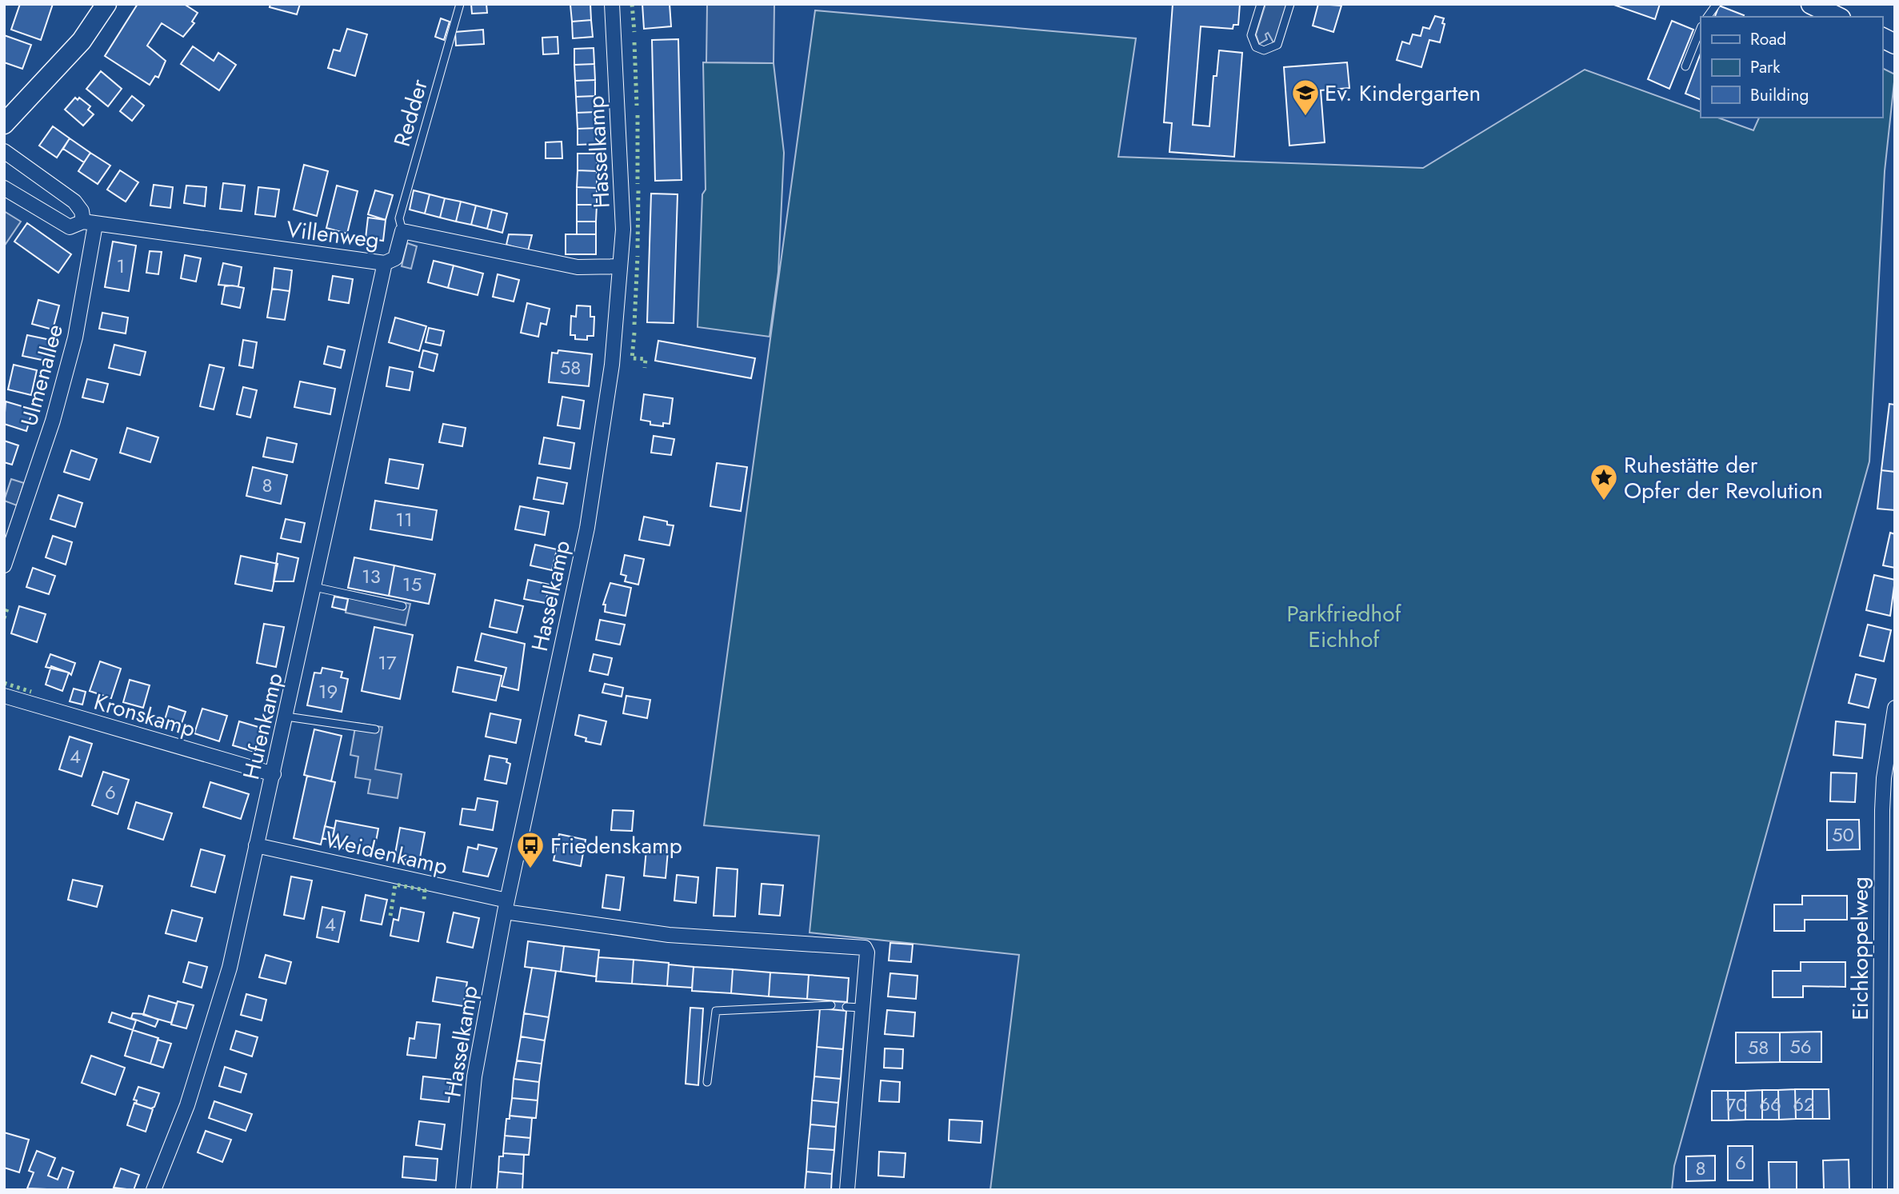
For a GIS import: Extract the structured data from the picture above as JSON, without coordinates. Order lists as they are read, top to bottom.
{
  "streets": {
    "street": [
      "Hasselkamp",
      "Villenweg",
      "Ulmenallee",
      "Kronskamp",
      "Hufenkamp",
      "Weidenkamp",
      "Eichkoppelweg"
    ],
    "lane": ["Redder"]
  },
  "crossings": [
    ["Redder", "Villenweg"],
    ["Hasselkamp", "Villenweg"],
    ["Hasselkamp", "Weidenkamp"],
    ["Villenweg", "Ulmenallee"],
    ["Villenweg", "Hufenkamp"],
    ["Kronskamp", "Hufenkamp"],
    ["Hufenkamp", "Weidenkamp"]
  ],
  "parks": ["Parkfriedhof Eichhof"],
  "places": {
    "school or university": ["Ev. Kindergarten"],
    "place": ["Ruhestätte der Opfer der Revolution"],
    "bus stop": ["Friedenskamp"]
  },
  "house_numbers": [
    "1",
    "58",
    "8",
    "11",
    "13",
    "15",
    "17",
    "19",
    "4",
    "6",
    "50",
    "4",
    "56",
    "58",
    "66",
    "62",
    "70",
    "6",
    "8"
  ],
  "legend": ["Road", "Park", "Building"]
}
